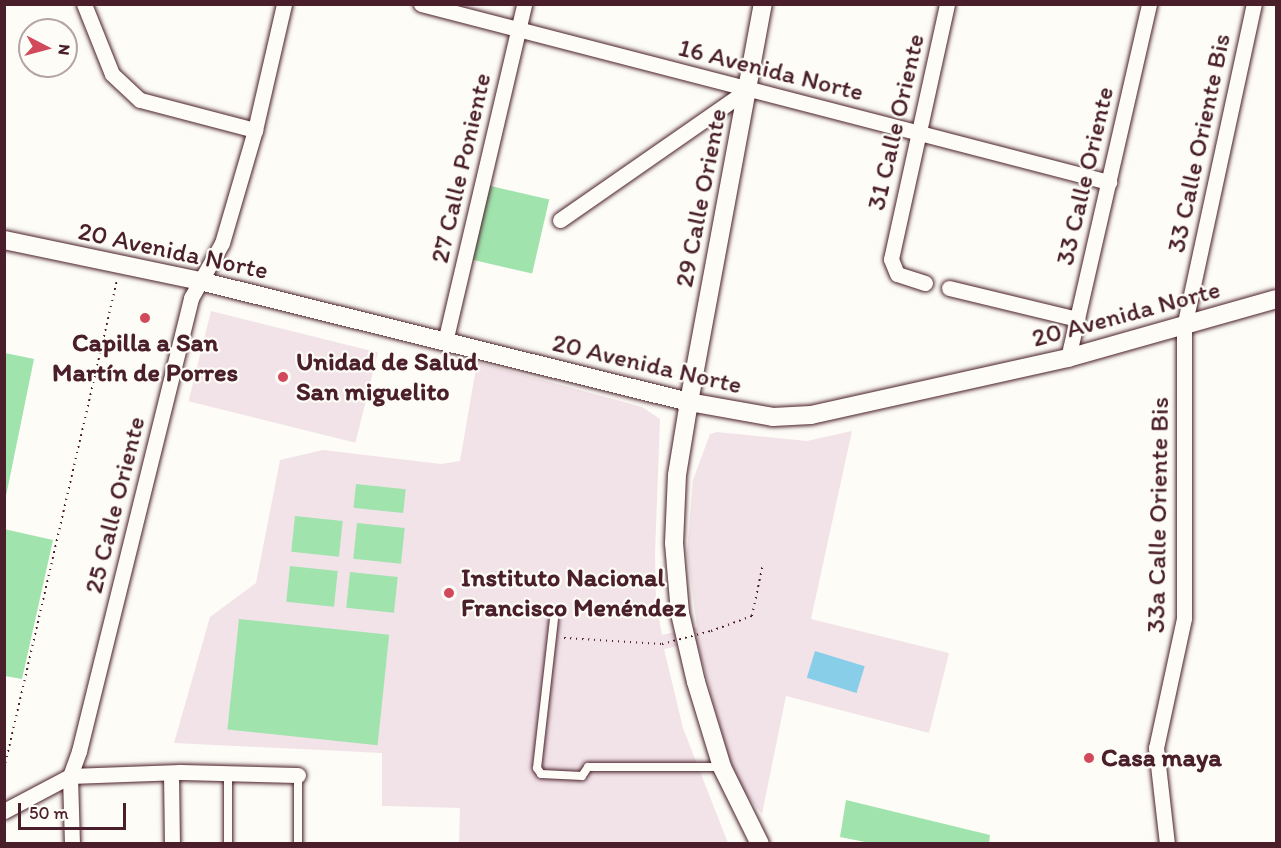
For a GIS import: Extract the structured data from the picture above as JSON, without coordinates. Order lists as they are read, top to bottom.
{
  "streets": {
    "street": [
      "16 Avenida Norte",
      "31 Calle Oriente",
      "33 Calle Oriente Bis",
      "27 Calle Poniente",
      "33 Calle Oriente",
      "29 Calle Oriente",
      "20 Avenida Norte",
      "25 Calle Oriente",
      "33a Calle Oriente Bis"
    ]
  },
  "crossings": [
    ["16 Avenida Norte", "31 Calle Oriente"],
    ["16 Avenida Norte", "27 Calle Poniente"],
    ["16 Avenida Norte", "33 Calle Oriente"],
    ["16 Avenida Norte", "29 Calle Oriente"],
    ["33 Calle Oriente Bis", "20 Avenida Norte"],
    ["33 Calle Oriente Bis", "33a Calle Oriente Bis"],
    ["27 Calle Poniente", "20 Avenida Norte"],
    ["33 Calle Oriente", "20 Avenida Norte"],
    ["29 Calle Oriente", "20 Avenida Norte"],
    ["20 Avenida Norte", "25 Calle Oriente"],
    ["20 Avenida Norte", "33a Calle Oriente Bis"]
  ],
  "places": [
    "Capilla a San Martín de Porres",
    "Unidad de Salud San miguelito",
    "Instituto Nacional Francisco Menéndez",
    "Casa maya"
  ],
  "scale_bar": "50 m",
  "north": "right"
}
